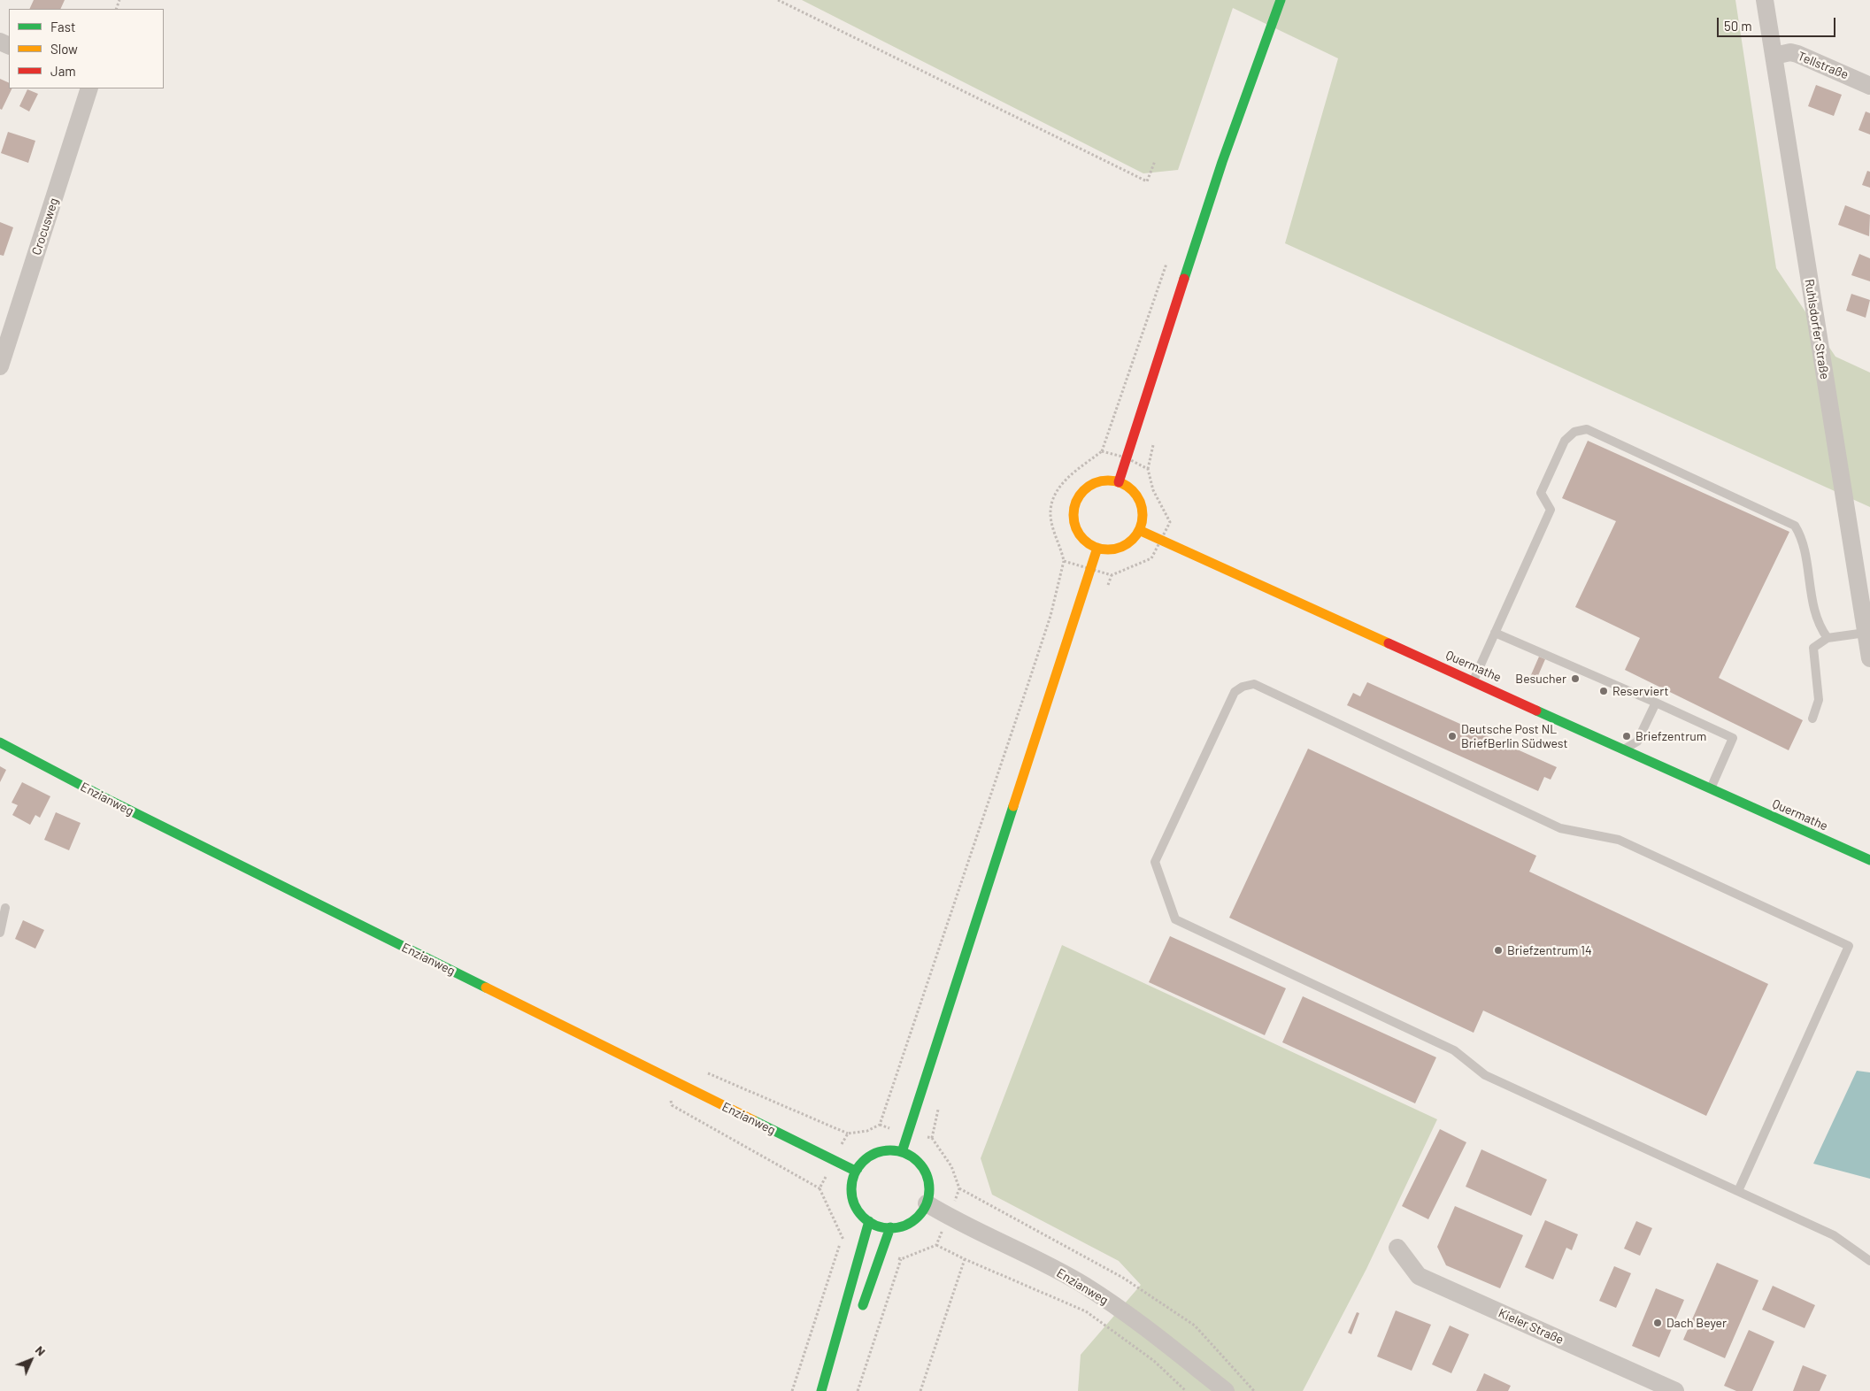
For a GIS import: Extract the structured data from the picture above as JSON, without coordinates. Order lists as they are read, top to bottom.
{
  "streets": {
    "main road": ["Quermathe", "Enzianweg"],
    "street": [
      "Tellstraße",
      "Crocusweg",
      "Ruhlsdorfer Straße",
      "Kieler Straße"
    ]
  },
  "crossings": [
    ["Tellstraße", "Ruhlsdorfer Straße"]
  ],
  "places": [
    "Besucher",
    "Reserviert",
    "Deutsche Post NL BriefBerlin Südwest",
    "Briefzentrum",
    "Briefzentrum 14",
    "Dach Beyer"
  ],
  "legend": ["Fast", "Slow", "Jam"],
  "scale_bar": "50 m",
  "north": "top right"
}
